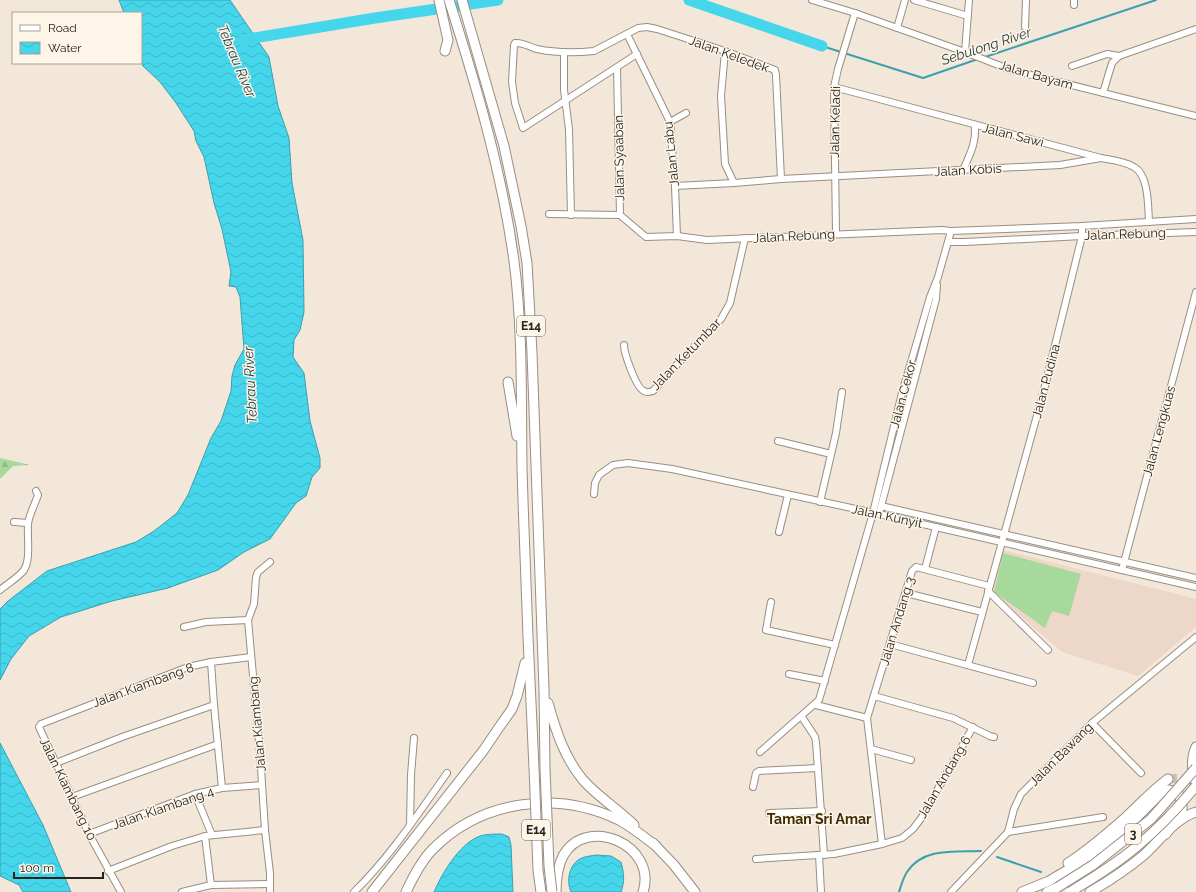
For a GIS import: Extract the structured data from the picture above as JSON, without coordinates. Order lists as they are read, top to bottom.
{
  "streets": {
    "highway": ["E14", "3"],
    "street": [
      "Jalan Keledek",
      "Jalan Bayam",
      "Jalan Keladi",
      "Jalan Sawi",
      "Jalan Labu",
      "Jalan Syaaban",
      "Jalan Kobis",
      "Jalan Rebung",
      "Jalan Ketumbar",
      "Jalan Pudina",
      "Jalan Cekor",
      "Jalan Lengkuas",
      "Jalan Kunyit",
      "Jalan Andang 3",
      "Jalan Kiambang 8",
      "Jalan Kiambang",
      "Jalan Bawang",
      "Jalan Andang 6",
      "Jalan Kiambang 10",
      "Jalan Kiambang 4"
    ]
  },
  "crossings": [
    ["Jalan Keledek", "Jalan Labu"],
    ["Jalan Keledek", "Jalan Kobis"],
    ["Jalan Bayam", "Jalan Keladi"],
    ["Jalan Keladi", "Jalan Sawi"],
    ["Jalan Keladi", "Jalan Kobis"],
    ["Jalan Keladi", "Jalan Rebung"],
    ["Jalan Sawi", "Jalan Kobis"],
    ["Jalan Sawi", "Jalan Rebung"],
    ["Jalan Labu", "Jalan Kobis"],
    ["Jalan Labu", "Jalan Rebung"],
    ["Jalan Syaaban", "Jalan Rebung"],
    ["Jalan Rebung", "Jalan Ketumbar"],
    ["Jalan Rebung", "Jalan Pudina"],
    ["Jalan Rebung", "Jalan Cekor"],
    ["Jalan Pudina", "Jalan Kunyit"],
    ["Jalan Pudina", "Jalan Andang 3"],
    ["Jalan Cekor", "Jalan Kunyit"],
    ["Jalan Lengkuas", "Jalan Kunyit"],
    ["Jalan Andang 3", "Jalan Andang 6"],
    ["Jalan Kiambang 8", "Jalan Kiambang"],
    ["Jalan Kiambang 8", "Jalan Kiambang 10"],
    ["Jalan Kiambang", "Jalan Kiambang 4"],
    ["Jalan Kiambang 10", "Jalan Kiambang 4"]
  ],
  "districts": ["Taman Sri Amar"],
  "water": ["Sebulong River", "Tebrau River"],
  "legend": ["Road", "Water"],
  "scale_bar": "100 m"
}
